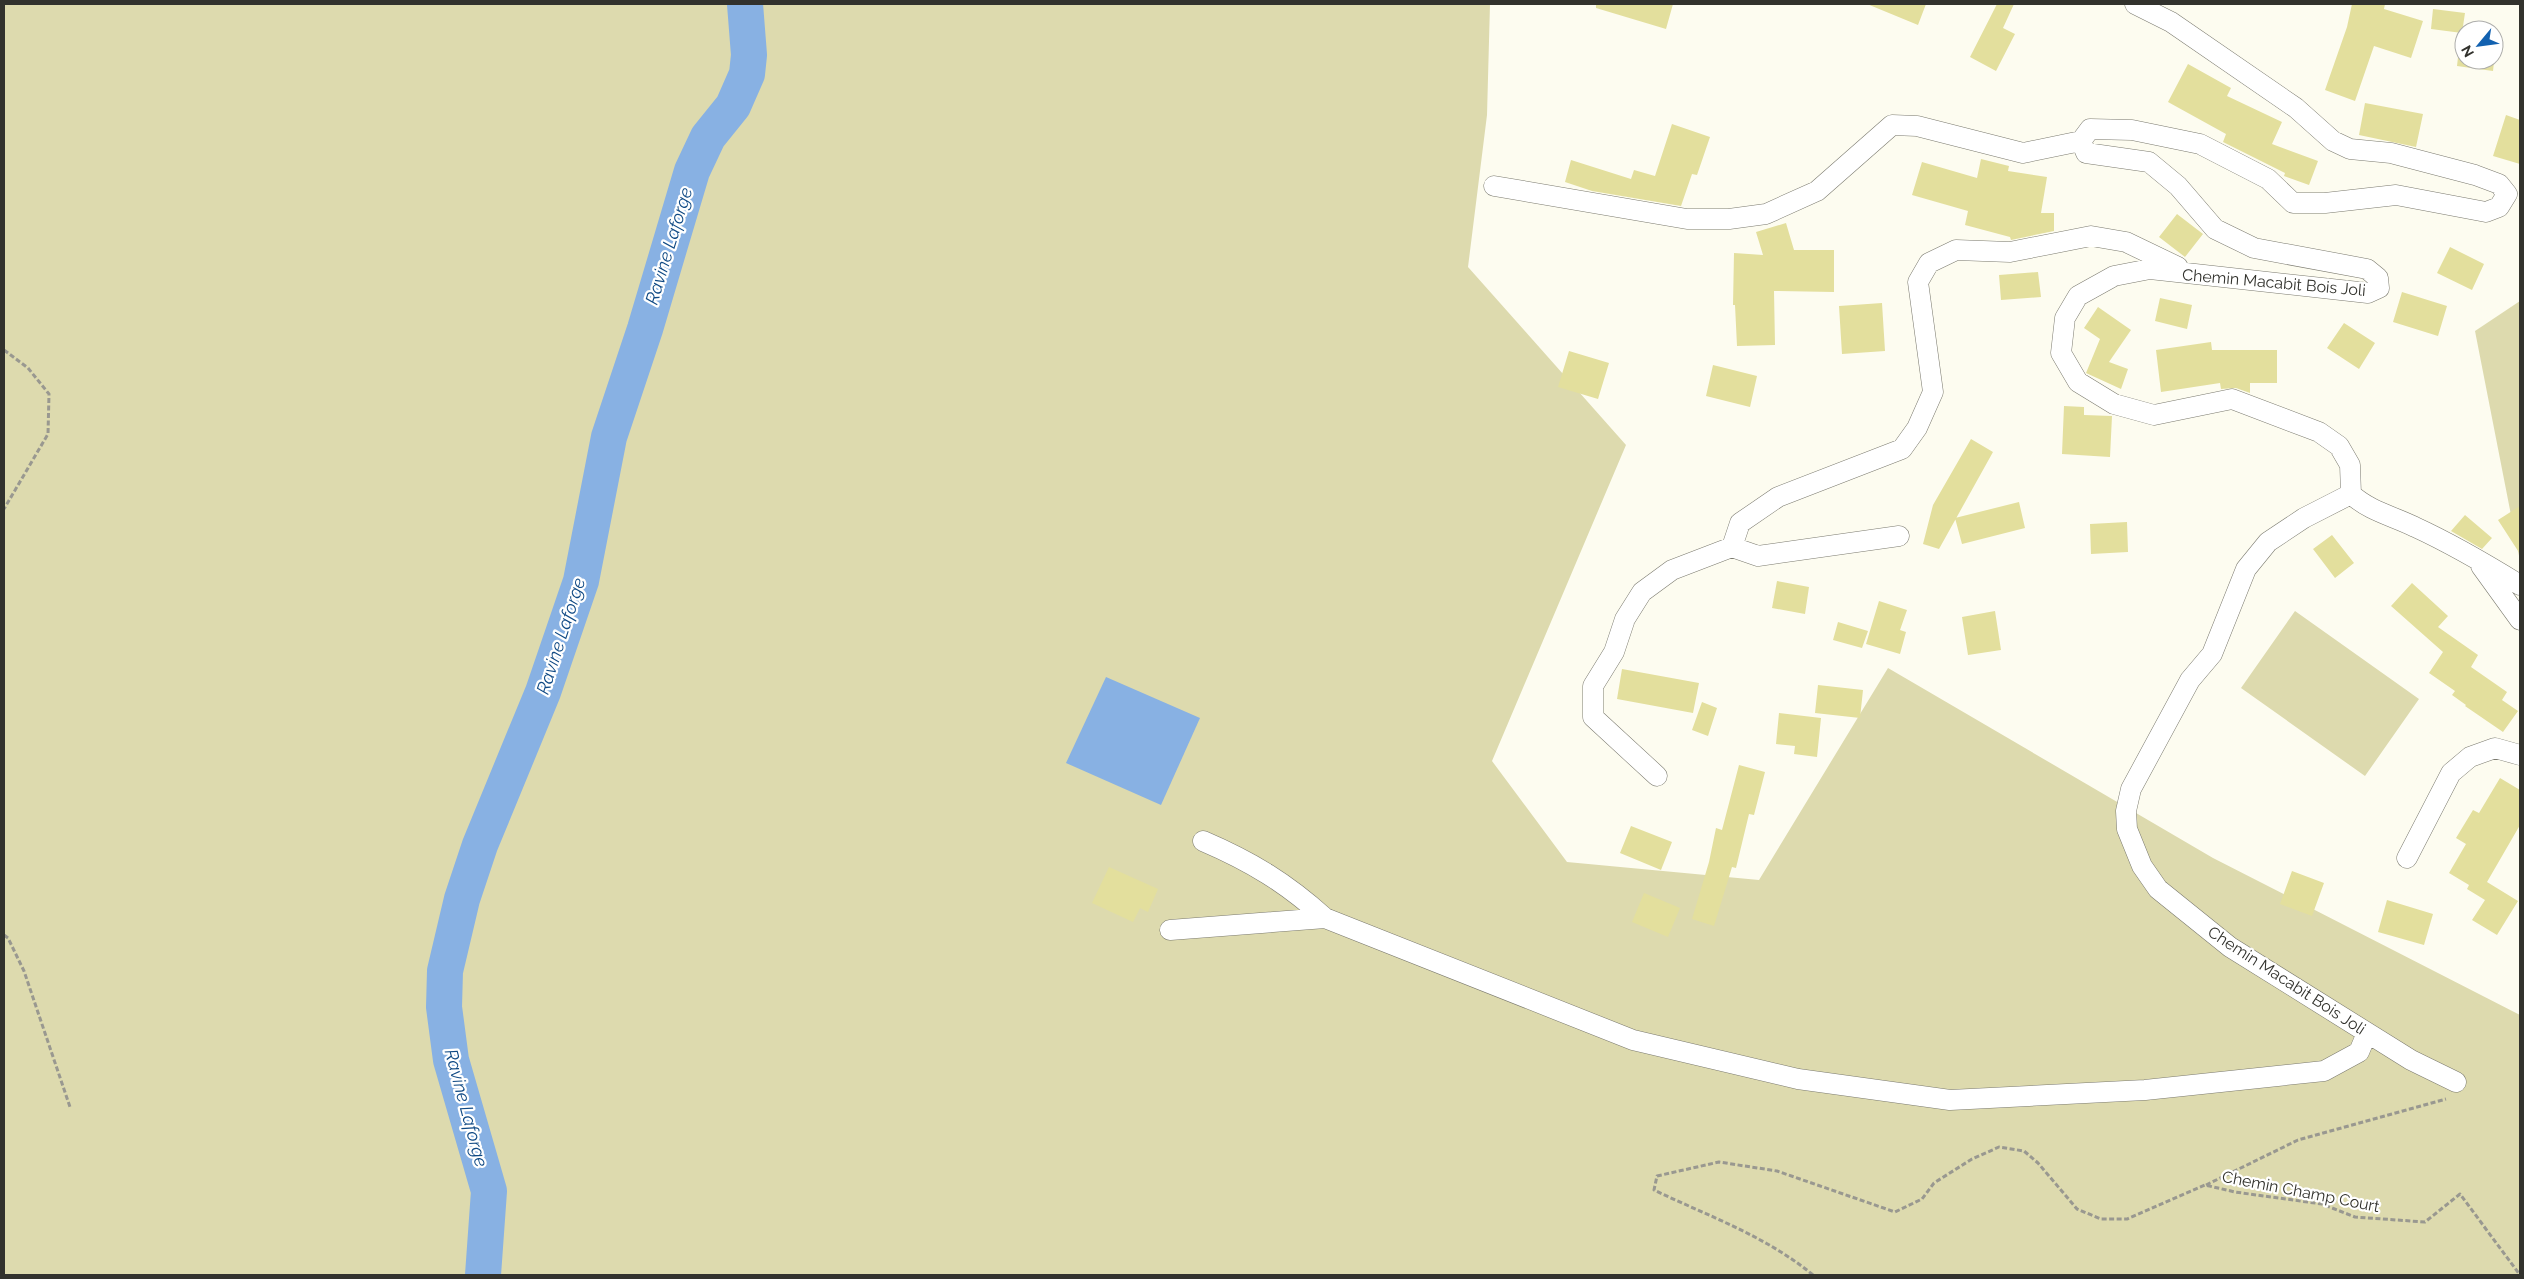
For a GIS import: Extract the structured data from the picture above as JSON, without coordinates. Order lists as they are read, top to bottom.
{
  "streets": {
    "street": ["Chemin Macabit Bois Joli"],
    "path": ["Chemin Champ Court"]
  },
  "water": ["Ravine Laforge"],
  "north": "bottom left"
}
